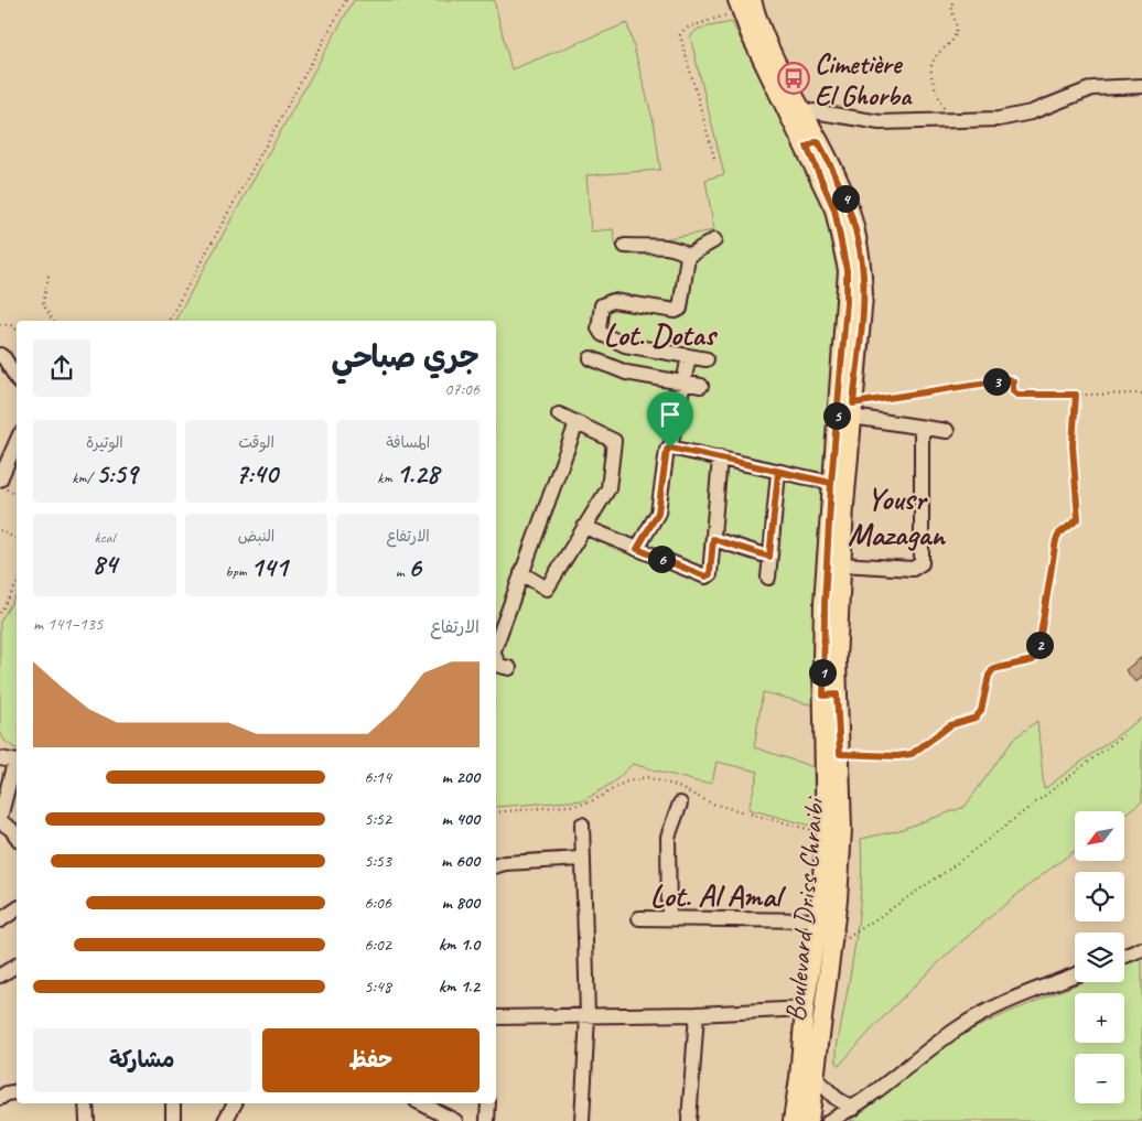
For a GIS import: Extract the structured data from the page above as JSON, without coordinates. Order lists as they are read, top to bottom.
{
  "streets": {
    "main road": ["Boulevard Driss Chraibi"]
  },
  "districts": ["Lot. Dotas", "Yousr Mazagan", "Lot. Al Amal"],
  "places": {
    "bus stop": ["Cimetière El Ghorba"]
  },
  "north": "bottom left",
  "page": {
    "pins": [
      "4",
      "3",
      "5",
      "6",
      "2",
      "1"
    ],
    "heading": ["جري صباحي", "07:06"],
    "stats": [
      ["المسافة", "1.28 km"],
      ["الوقت", "7:40"],
      ["الوتيرة", "5:59 /km"],
      ["الارتفاع", "6 m"],
      ["النبض", "141 bpm"],
      ["kcal", "84"]
    ],
    "chart": ["الارتفاع", "135–141 m"],
    "list": [
      {
        "name": "200 m",
        "note": "6:14"
      },
      {
        "name": "400 m",
        "note": "5:52"
      },
      {
        "name": "600 m",
        "note": "5:53"
      },
      {
        "name": "800 m",
        "note": "6:06"
      },
      {
        "name": "1.0 km",
        "note": "6:02"
      },
      {
        "name": "1.2 km",
        "note": "5:48"
      }
    ],
    "map_buttons": ["+", "−"],
    "buttons": ["حفظ", "مشاركة"]
  }
}
